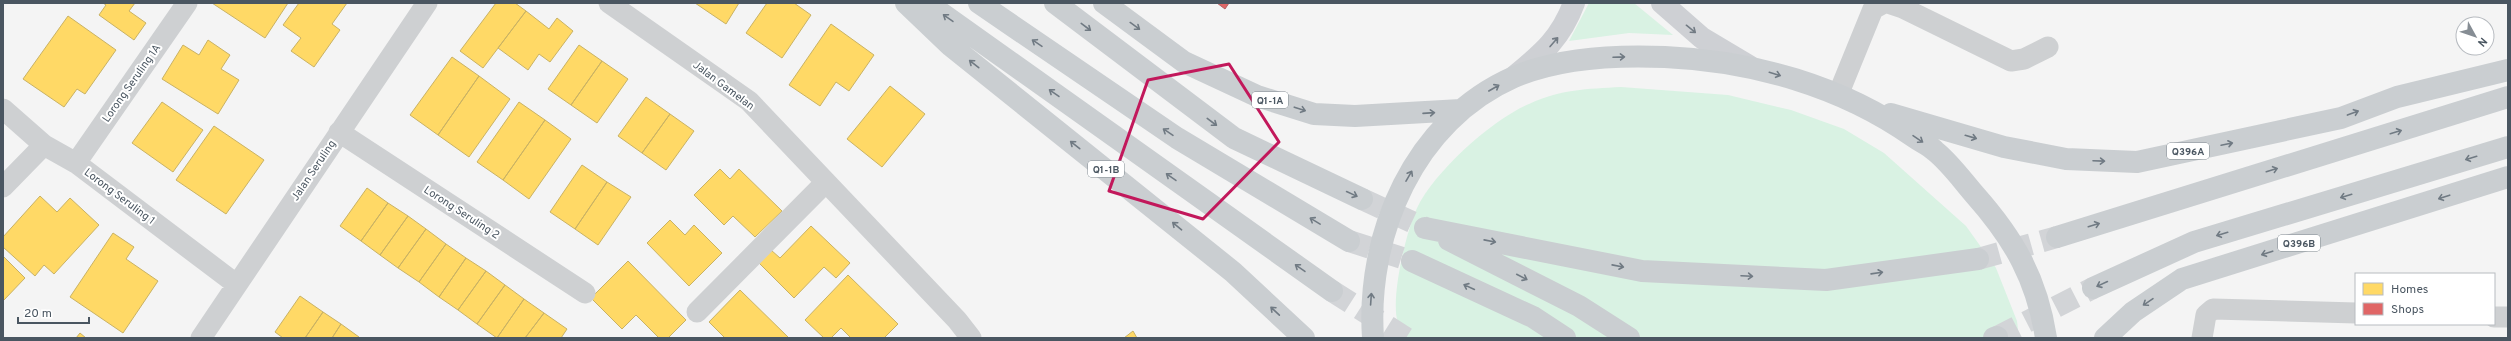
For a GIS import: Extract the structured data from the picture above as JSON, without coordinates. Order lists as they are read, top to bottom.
{
  "streets": {
    "main road": [
      "Q1-1A",
      "Q396A",
      "Q1-1B",
      "Q396B"
    ],
    "street": [
      "Lorong Seruling 1A",
      "Jalan Gamelan",
      "Jalan Seruling",
      "Lorong Seruling 1",
      "Lorong Seruling 2"
    ]
  },
  "crossings": [
    ["Lorong Seruling 1A", "Lorong Seruling 1"],
    ["Jalan Seruling", "Lorong Seruling 1"],
    ["Jalan Seruling", "Lorong Seruling 2"]
  ],
  "legend": ["Homes", "Shops"],
  "scale_bar": "20 m",
  "north": "bottom right"
}
